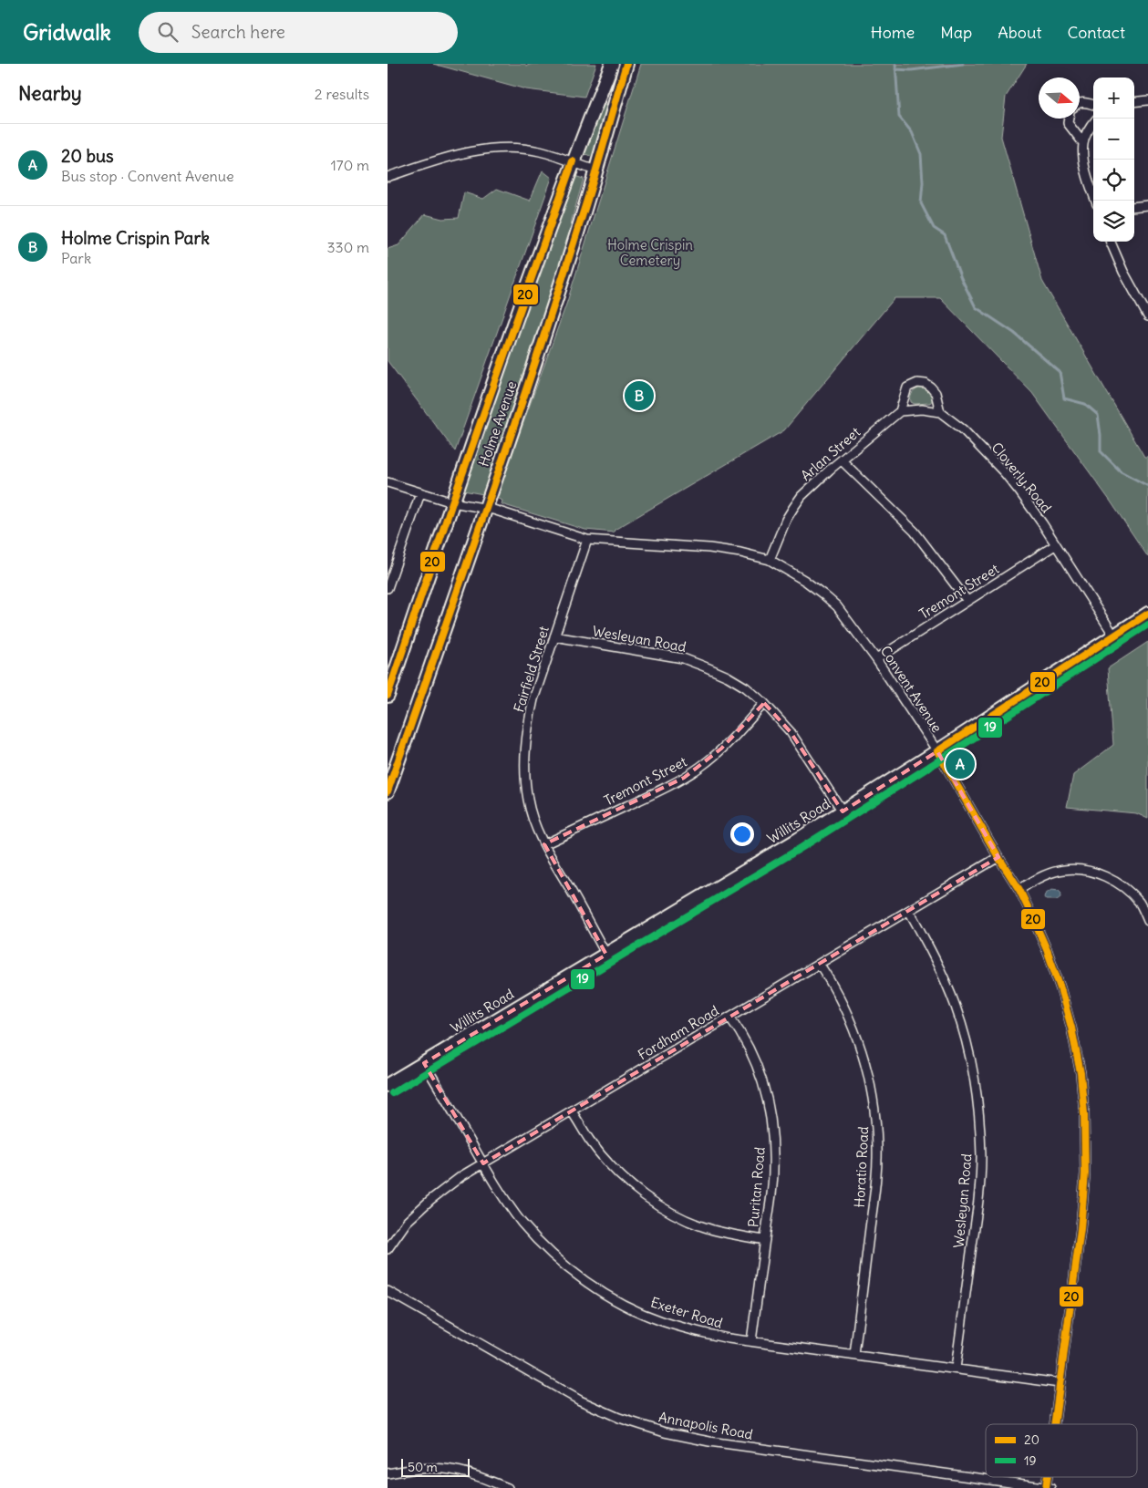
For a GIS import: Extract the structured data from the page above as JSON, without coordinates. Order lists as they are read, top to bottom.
{
  "streets": {
    "main road": ["Holme Avenue", "Willits Road"],
    "street": [
      "Arlan Street",
      "Cloverly Road",
      "Tremont Street",
      "Wesleyan Road",
      "Fairfield Street",
      "Convent Avenue",
      "Fordham Road",
      "Horatio Road",
      "Puritan Road",
      "Exeter Road",
      "Annapolis Road"
    ]
  },
  "crossings": [
    ["Holme Avenue", "Convent Avenue"],
    ["Arlan Street", "Convent Avenue"],
    ["Cloverly Road", "Tremont Street"],
    ["Cloverly Road", "Willits Road"],
    ["Tremont Street", "Wesleyan Road"],
    ["Tremont Street", "Fairfield Street"],
    ["Tremont Street", "Convent Avenue"],
    ["Wesleyan Road", "Fairfield Street"],
    ["Wesleyan Road", "Willits Road"],
    ["Wesleyan Road", "Fordham Road"],
    ["Wesleyan Road", "Exeter Road"],
    ["Fairfield Street", "Convent Avenue"],
    ["Fairfield Street", "Willits Road"],
    ["Convent Avenue", "Willits Road"],
    ["Convent Avenue", "Fordham Road"],
    ["Convent Avenue", "Exeter Road"],
    ["Willits Road", "Exeter Road"],
    ["Fordham Road", "Horatio Road"],
    ["Fordham Road", "Puritan Road"],
    ["Fordham Road", "Exeter Road"],
    ["Horatio Road", "Exeter Road"],
    ["Puritan Road", "Exeter Road"]
  ],
  "parks": ["Holme Crispin Cemetery"],
  "lines": ["transit line 20", "transit line 19"],
  "legend": ["20", "19"],
  "scale_bar": "50 m",
  "north": "right",
  "page": {
    "header": "Gridwalk",
    "search": "Search here",
    "nav": [
      "Home",
      "Map",
      "About",
      "Contact"
    ],
    "heading": ["Nearby", "2 results"],
    "map_buttons": ["+", "−"],
    "list": [
      {
        "mark": "A",
        "name": "20 bus",
        "note": "Bus stop · Convent Avenue",
        "value": "170 m"
      },
      {
        "mark": "B",
        "name": "Holme Crispin Park",
        "note": "Park",
        "value": "330 m"
      }
    ],
    "pins": ["B", "A"],
    "scale": "50 m"
  }
}
